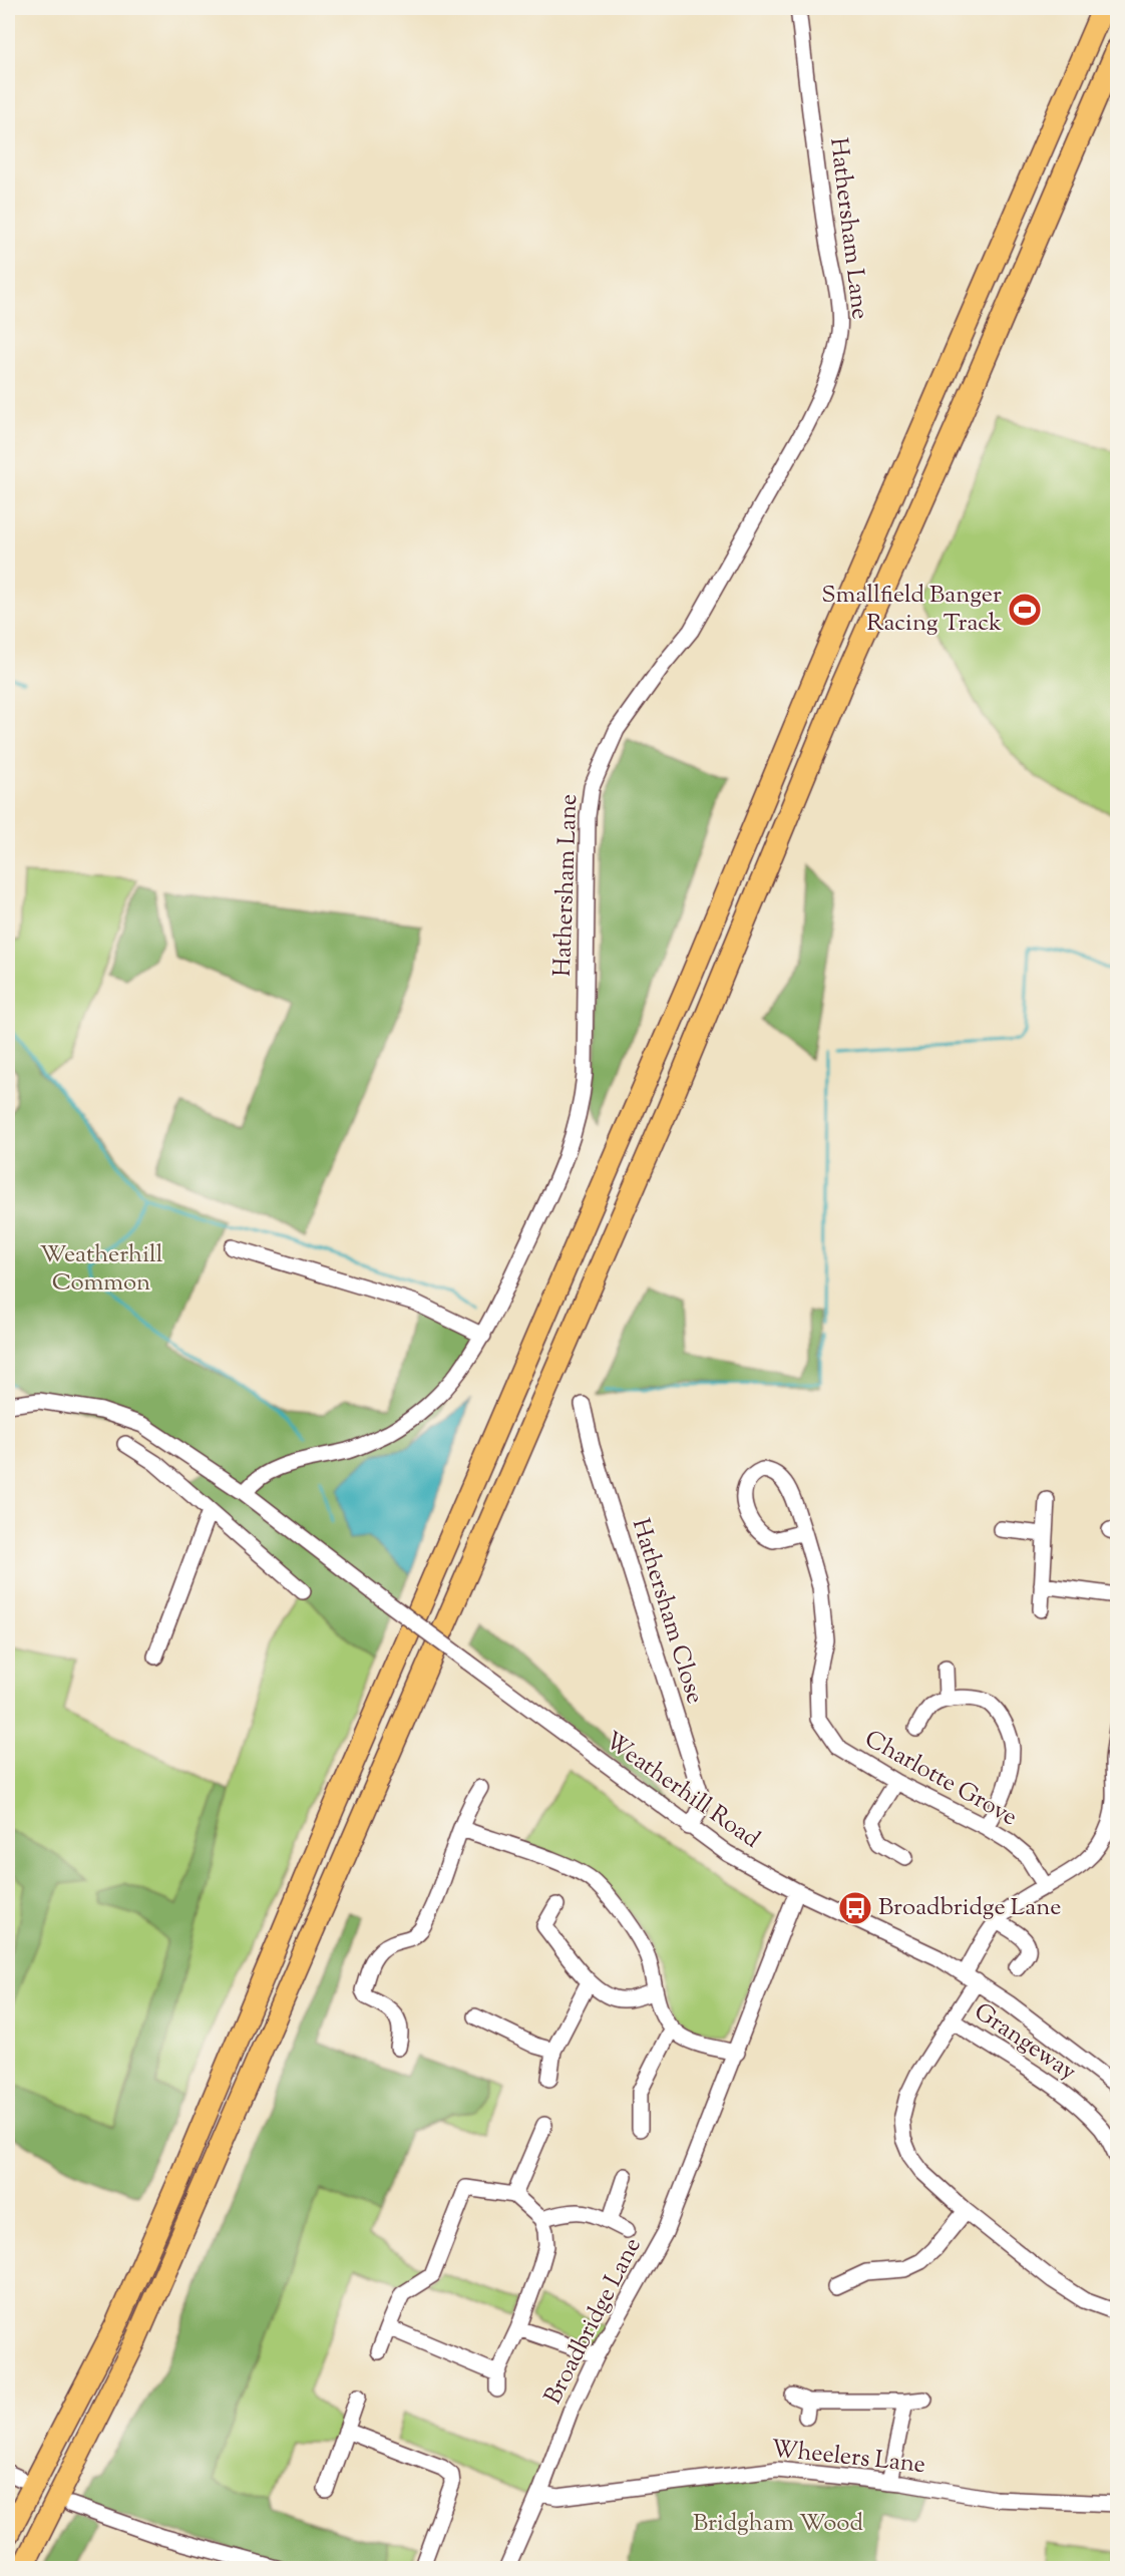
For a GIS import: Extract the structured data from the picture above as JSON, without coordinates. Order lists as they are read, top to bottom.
{
  "streets": {
    "street": [
      "Hathersham Lane",
      "Hathersham Close",
      "Charlotte Grove",
      "Weatherhill Road",
      "Grangeway",
      "Broadbridge Lane",
      "Wheelers Lane"
    ]
  },
  "crossings": [
    ["Hathersham Lane", "Weatherhill Road"],
    ["Hathersham Close", "Weatherhill Road"],
    ["Weatherhill Road", "Broadbridge Lane"],
    ["Broadbridge Lane", "Wheelers Lane"]
  ],
  "parks": ["Weatherhill Common", "Bridgham Wood"],
  "places": {
    "sports": ["Smallfield Banger Racing Track"],
    "bus stop": ["Broadbridge Lane"]
  }
}
